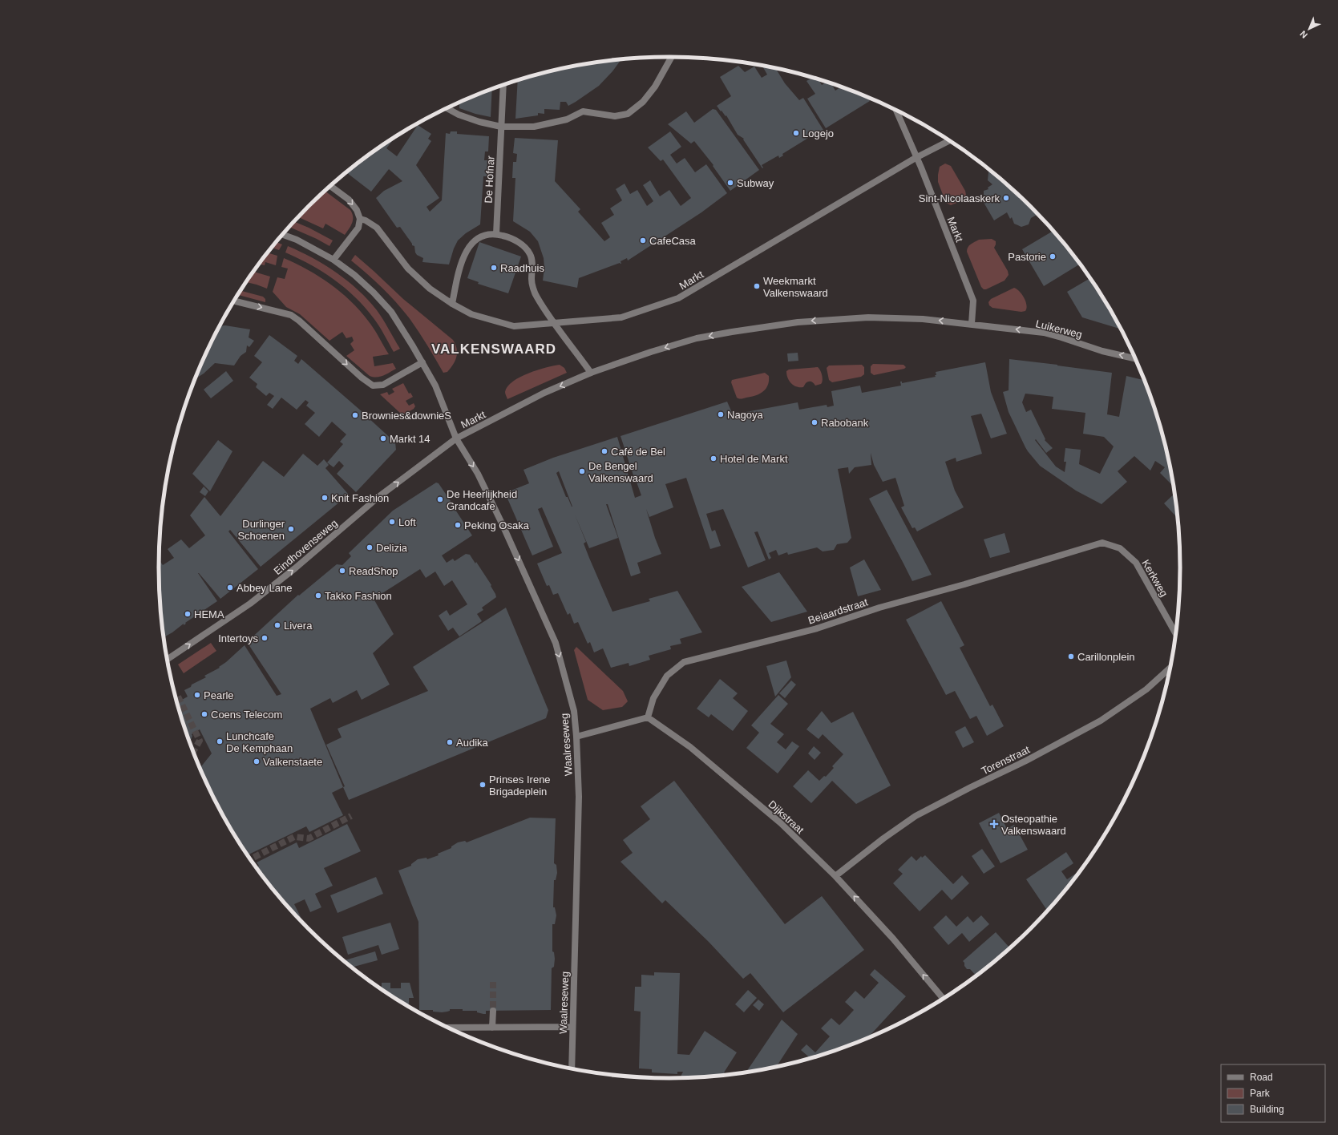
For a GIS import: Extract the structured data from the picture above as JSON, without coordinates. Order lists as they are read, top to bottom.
{
  "streets": {
    "street": [
      "De Hofnar",
      "Markt",
      "Luikerweg",
      "Eindhovenseweg",
      "Kerkweg",
      "Beiaardstraat",
      "Waalreseweg",
      "Torenstraat",
      "Dijkstraat"
    ]
  },
  "crossings": [
    ["Markt", "Luikerweg"],
    ["Markt", "Eindhovenseweg"],
    ["Markt", "Waalreseweg"],
    ["Eindhovenseweg", "Waalreseweg"],
    ["Kerkweg", "Beiaardstraat"],
    ["Beiaardstraat", "Dijkstraat"],
    ["Torenstraat", "Dijkstraat"]
  ],
  "one_way": [
    "Luikerweg",
    "Eindhovenseweg",
    "Waalreseweg",
    "Dijkstraat"
  ],
  "districts": ["VALKENSWAARD"],
  "places": {
    "other": [
      "Logejo",
      "Subway",
      "Sint-Nicolaaskerk",
      "CafeCasa",
      "Pastorie",
      "Raadhuis",
      "Weekmarkt Valkenswaard",
      "Nagoya",
      "Brownies&downieS",
      "Rabobank",
      "Markt 14",
      "Café de Bel",
      "Hotel de Markt",
      "De Bengel Valkenswaard",
      "Knit Fashion",
      "De Heerlijkheid Grandcafe",
      "Loft",
      "Peking Osaka",
      "Durlinger Schoenen",
      "Delizia",
      "ReadShop",
      "Abbey Lane",
      "Takko Fashion",
      "HEMA",
      "Livera",
      "Intertoys",
      "Carillonplein",
      "Pearle",
      "Coens Telecom",
      "Lunchcafe De Kemphaan",
      "Audika",
      "Valkenstaete",
      "Prinses Irene Brigadeplein"
    ],
    "health": ["Osteopathie Valkenswaard"]
  },
  "legend": ["Road", "Park", "Building"],
  "north": "bottom left"
}
